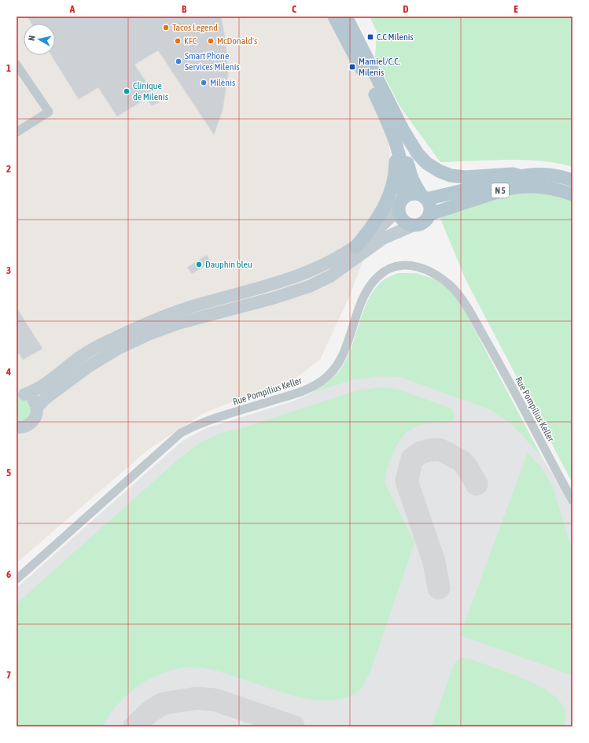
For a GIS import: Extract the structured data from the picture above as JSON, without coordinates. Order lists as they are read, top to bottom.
{
  "streets": {
    "main road": ["N 5"],
    "street": ["Rue Pompilius Keller"]
  },
  "places": {
    "other": [
      "Tacos Legend",
      "KFC",
      "McDonald's",
      "Smart Phone Services Milenis",
      "Milénis",
      "Clinique de Milenis",
      "Dauphin bleu"
    ],
    "transit": ["C.C Milenis", "Mamiel/C.C. Milenis"]
  },
  "north": "left",
  "grid": {
    "columns": [
      "A",
      "B",
      "C",
      "D",
      "E"
    ],
    "rows": [
      "1",
      "2",
      "3",
      "4",
      "5",
      "6",
      "7"
    ]
  }
}
